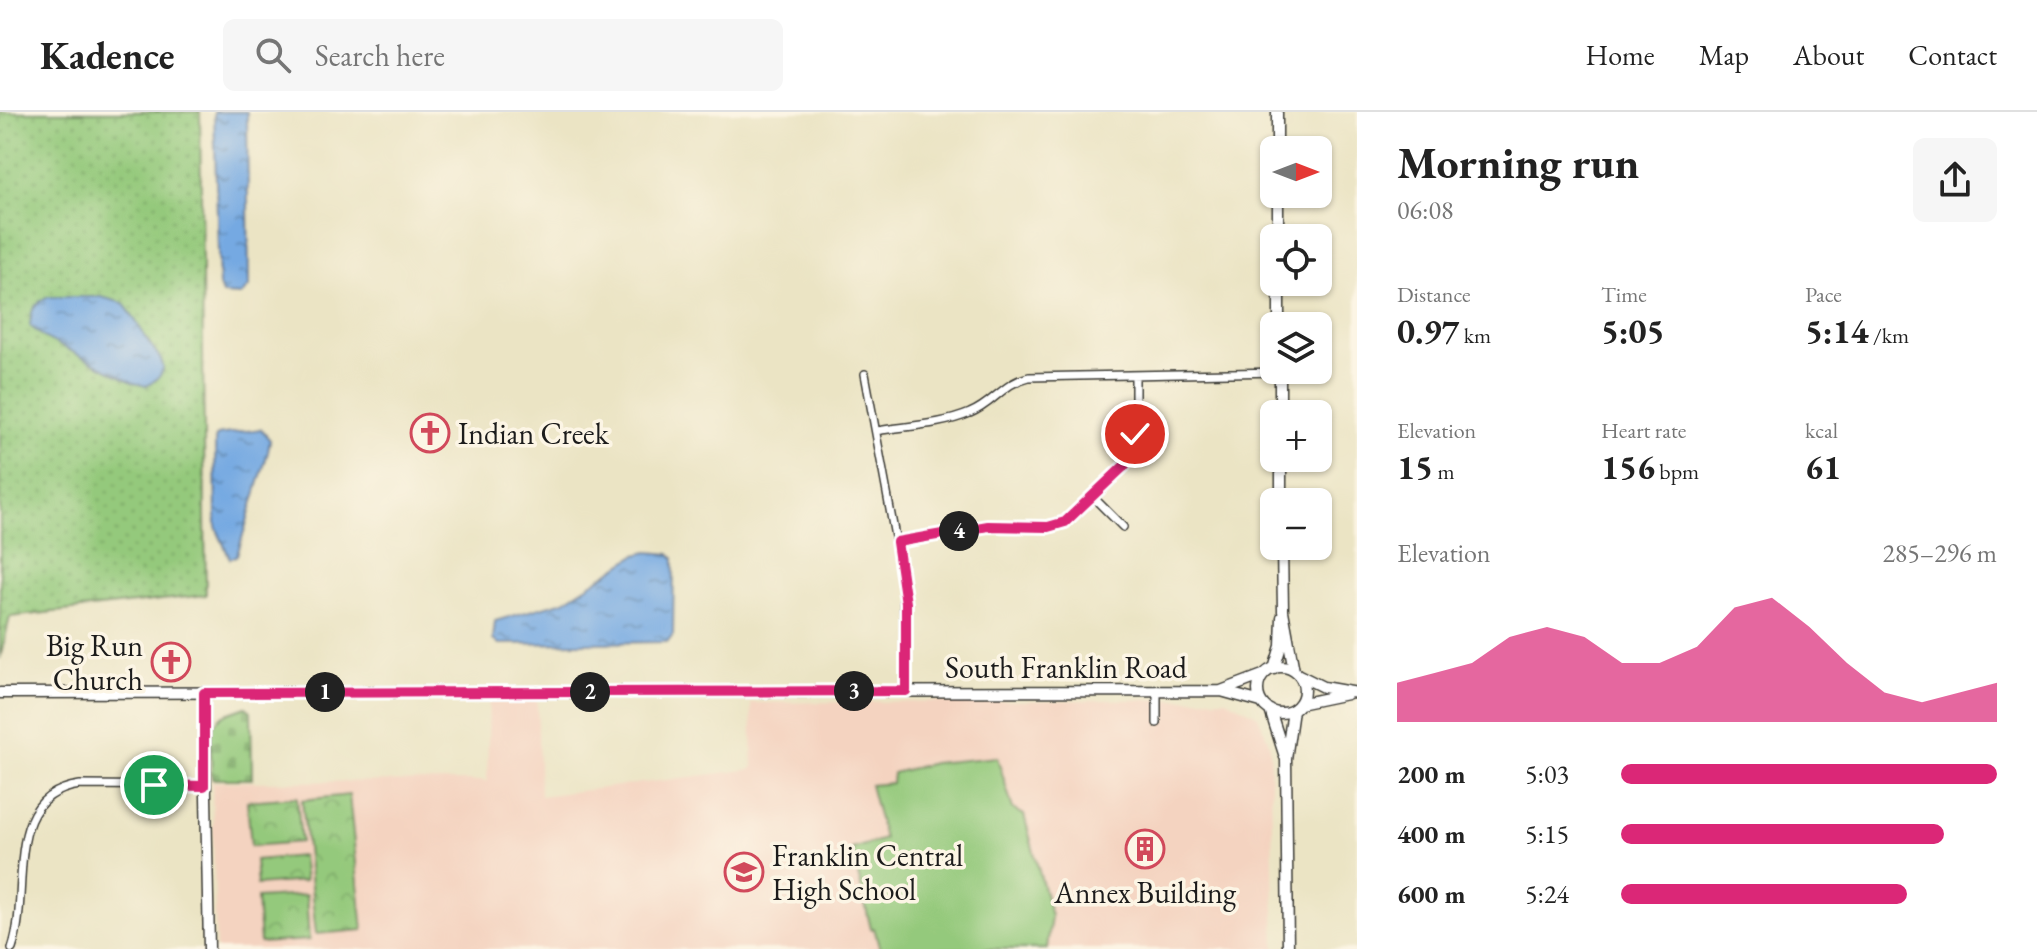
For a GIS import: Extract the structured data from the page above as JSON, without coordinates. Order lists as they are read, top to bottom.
{
  "streets": {
    "main road": ["South Franklin Road"]
  },
  "places": {
    "church": ["Indian Creek", "Big Run Church"],
    "building": ["Annex Building"],
    "school or university": ["Franklin Central High School"]
  },
  "north": "right",
  "page": {
    "header": "Kadence",
    "search": "Search here",
    "nav": [
      "Home",
      "Map",
      "About",
      "Contact"
    ],
    "heading": ["Morning run", "06:08"],
    "map_buttons": ["+", "−"],
    "stats": [
      ["Distance", "0.97 km"],
      ["Time", "5:05"],
      ["Pace", "5:14 /km"],
      ["Elevation", "15 m"],
      ["Heart rate", "156 bpm"],
      ["kcal", "61"]
    ],
    "pins": [
      "4",
      "3",
      "1",
      "2"
    ],
    "chart": ["Elevation", "285–296 m"],
    "list": [
      {
        "name": "200 m",
        "note": "5:03"
      },
      {
        "name": "400 m",
        "note": "5:15"
      },
      {
        "name": "600 m",
        "note": "5:24"
      }
    ]
  }
}
